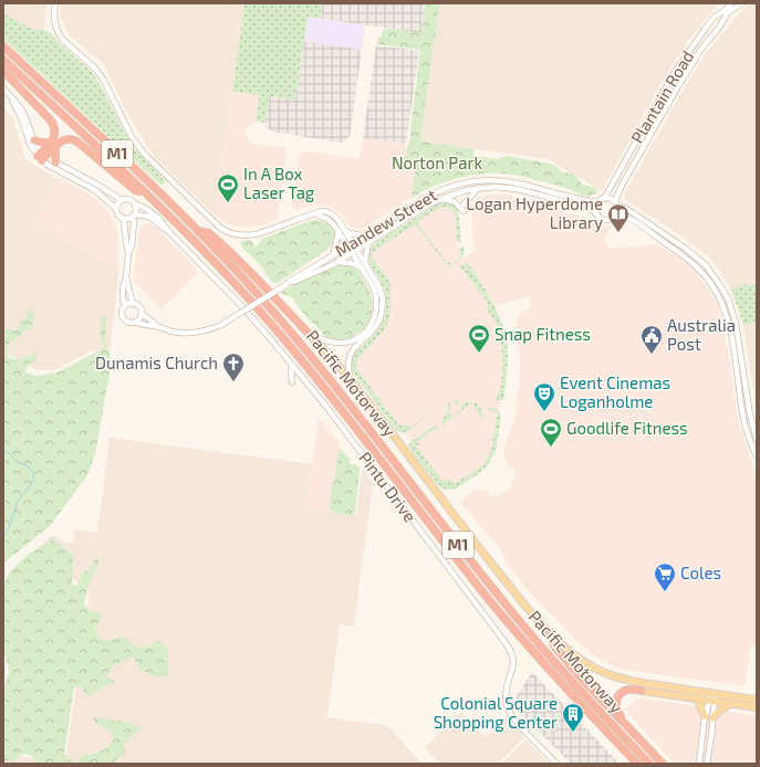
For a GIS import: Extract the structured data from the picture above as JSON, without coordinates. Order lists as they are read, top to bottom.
{
  "streets": {
    "highway": ["M1", "Pacific Motorway"],
    "street": ["Plantain Road", "Mandew Street", "Pintu Drive"]
  },
  "crossings": [
    ["Plantain Road", "Mandew Street"]
  ],
  "parks": ["Norton Park"],
  "places": {
    "sports": ["In A Box Laser Tag", "Snap Fitness", "Goodlife Fitness"],
    "library": ["Logan Hyperdome Library"],
    "public building": ["Australia Post"],
    "church": ["Dunamis Church"],
    "theatre": ["Event Cinemas Loganholme"],
    "supermarket": ["Coles"],
    "building": ["Colonial Square Shopping Center"]
  }
}
